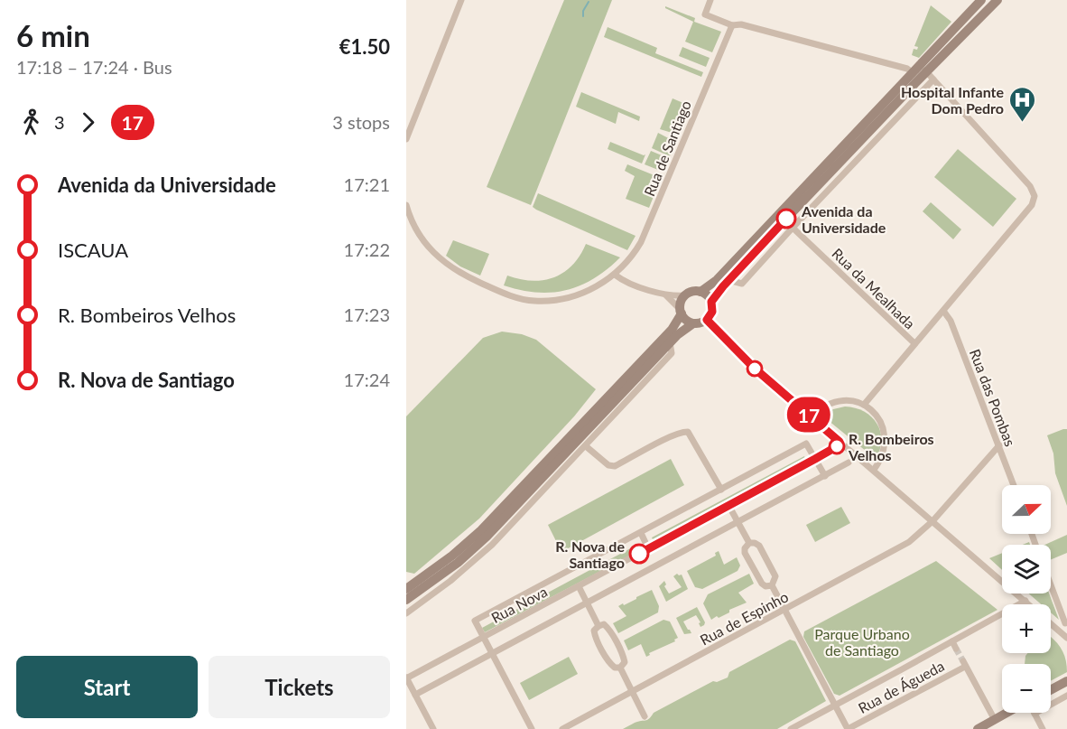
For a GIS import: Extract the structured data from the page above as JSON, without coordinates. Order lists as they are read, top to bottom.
{
  "streets": {
    "street": [
      "Rua de Santiago",
      "Rua da Mealhada",
      "Rua das Pombas",
      "Rua Nova",
      "Rua de Espinho",
      "Rua de Águeda"
    ]
  },
  "crossings": [
    ["Rua das Pombas", "Rua de Espinho"]
  ],
  "parks": ["Parque Urbano de Santiago"],
  "places": {
    "hospital": ["Hospital Infante Dom Pedro"],
    "other": ["Avenida da Universidade", "R. Bombeiros Velhos", "R. Nova de Santiago"]
  },
  "lines": ["bus line 17"],
  "north": "right",
  "page": {
    "heading": ["6 min", "17:18 – 17:24 · Bus", "€1.50"],
    "on_map": "17",
    "legs": ["3", "17", "3 stops"],
    "list": [
      {
        "name": "Avenida da Universidade",
        "value": "17:21"
      },
      {
        "name": "ISCAUA",
        "value": "17:22"
      },
      {
        "name": "R. Bombeiros Velhos",
        "value": "17:23"
      },
      {
        "name": "R. Nova de Santiago",
        "value": "17:24"
      }
    ],
    "map_buttons": ["+", "−"],
    "buttons": ["Start", "Tickets"]
  }
}
